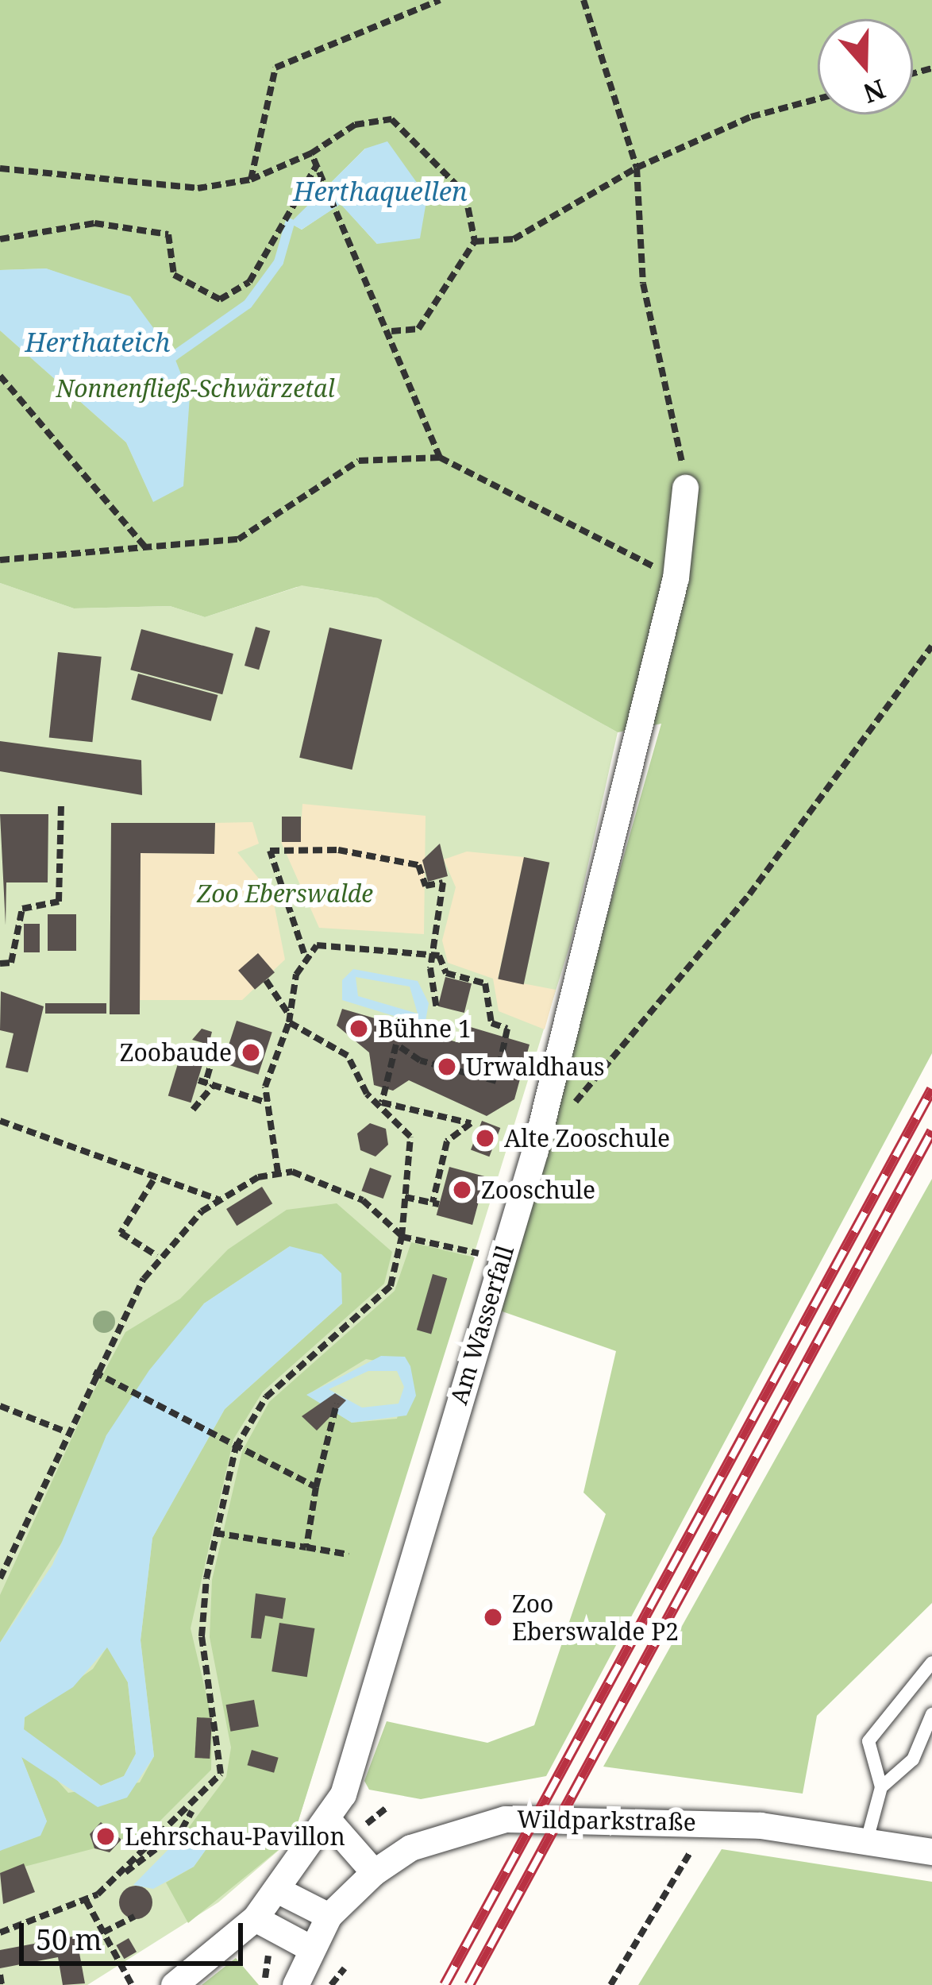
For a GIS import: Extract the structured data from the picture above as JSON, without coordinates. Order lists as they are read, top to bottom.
{
  "streets": {
    "street": ["Am Wasserfall", "Wildparkstraße"]
  },
  "water": ["Herthaquellen", "Herthateich"],
  "parks": ["Nonnenfließ-Schwärzetal", "Zoo Eberswalde"],
  "places": [
    "Bühne 1",
    "Zoobaude",
    "Urwaldhaus",
    "Alte Zooschule",
    "Zooschule",
    "Zoo Eberswalde P2",
    "Lehrschau-Pavillon"
  ],
  "scale_bar": "50 m",
  "north": "bottom"
}
